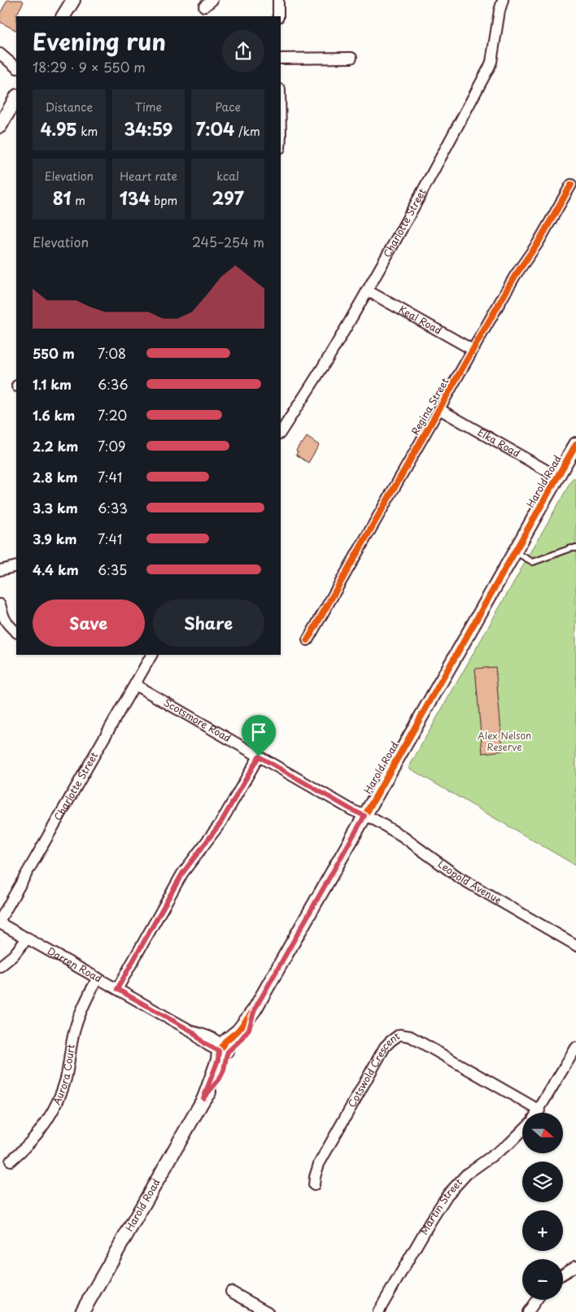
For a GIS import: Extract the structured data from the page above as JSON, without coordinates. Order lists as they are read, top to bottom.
{
  "streets": {
    "street": [
      "Charlotte Street",
      "Keal Road",
      "Regina Street",
      "Elka Road",
      "Harold Road",
      "Scotsmore Road",
      "Leopold Avenue",
      "Darren Road",
      "Cotswold Crescent",
      "Aurora Court",
      "Martin Street"
    ]
  },
  "crossings": [
    ["Charlotte Street", "Keal Road"],
    ["Charlotte Street", "Scotsmore Road"],
    ["Charlotte Street", "Darren Road"],
    ["Keal Road", "Regina Street"],
    ["Regina Street", "Elka Road"],
    ["Elka Road", "Harold Road"],
    ["Harold Road", "Scotsmore Road"],
    ["Harold Road", "Leopold Avenue"],
    ["Harold Road", "Darren Road"],
    ["Scotsmore Road", "Leopold Avenue"],
    ["Darren Road", "Aurora Court"]
  ],
  "parks": ["Alex Nelson Reserve"],
  "north": "right",
  "page": {
    "heading": ["Evening run", "18:29 · 9 × 550 m"],
    "stats": [
      ["Distance", "4.95 km"],
      ["Time", "34:59"],
      ["Pace", "7:04 /km"],
      ["Elevation", "81 m"],
      ["Heart rate", "134 bpm"],
      ["kcal", "297"]
    ],
    "chart": ["Elevation", "245–254 m"],
    "list": [
      {
        "name": "550 m",
        "note": "7:08"
      },
      {
        "name": "1.1 km",
        "note": "6:36"
      },
      {
        "name": "1.6 km",
        "note": "7:20"
      },
      {
        "name": "2.2 km",
        "note": "7:09"
      },
      {
        "name": "2.8 km",
        "note": "7:41"
      },
      {
        "name": "3.3 km",
        "note": "6:33"
      },
      {
        "name": "3.9 km",
        "note": "7:41"
      },
      {
        "name": "4.4 km",
        "note": "6:35"
      }
    ],
    "buttons": ["Save", "Share"],
    "map_buttons": ["+", "−"]
  }
}
